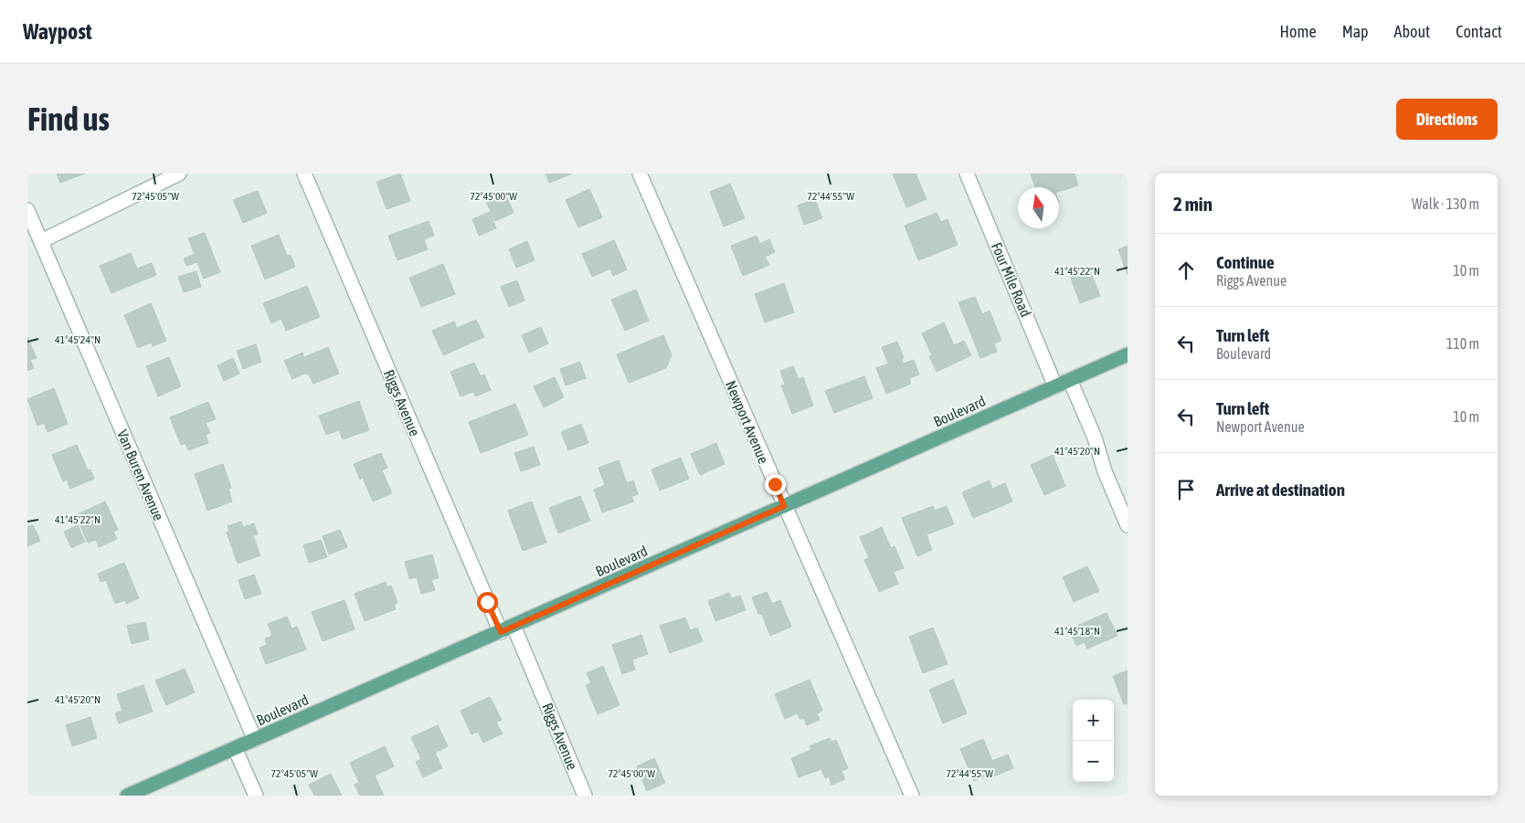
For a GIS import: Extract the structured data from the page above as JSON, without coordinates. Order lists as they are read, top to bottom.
{
  "streets": {
    "main road": ["Boulevard"],
    "street": [
      "Four Mile Road",
      "Riggs Avenue",
      "Newport Avenue",
      "Van Buren Avenue"
    ]
  },
  "crossings": [
    ["Four Mile Road", "Boulevard"],
    ["Riggs Avenue", "Boulevard"],
    ["Boulevard", "Newport Avenue"],
    ["Boulevard", "Van Buren Avenue"]
  ],
  "north": "top",
  "page": {
    "header": "Waypost",
    "nav": [
      "Home",
      "Map",
      "About",
      "Contact"
    ],
    "buttons": "Directions",
    "title": "Find us",
    "heading": ["2 min", "Walk · 130 m"],
    "list": [
      ["Continue", "Riggs Avenue", "10 m"],
      ["Turn left", "Boulevard", "110 m"],
      ["Turn left", "Newport Avenue", "10 m"],
      "Arrive at destination"
    ],
    "map_buttons": ["+", "−"]
  },
  "coordinates": [
    "72°45'05\"W",
    "72°45'00\"W",
    "72°44'55\"W",
    "41°45'22\"N",
    "41°45'24\"N",
    "41°45'20\"N",
    "41°45'18\"N"
  ]
}
